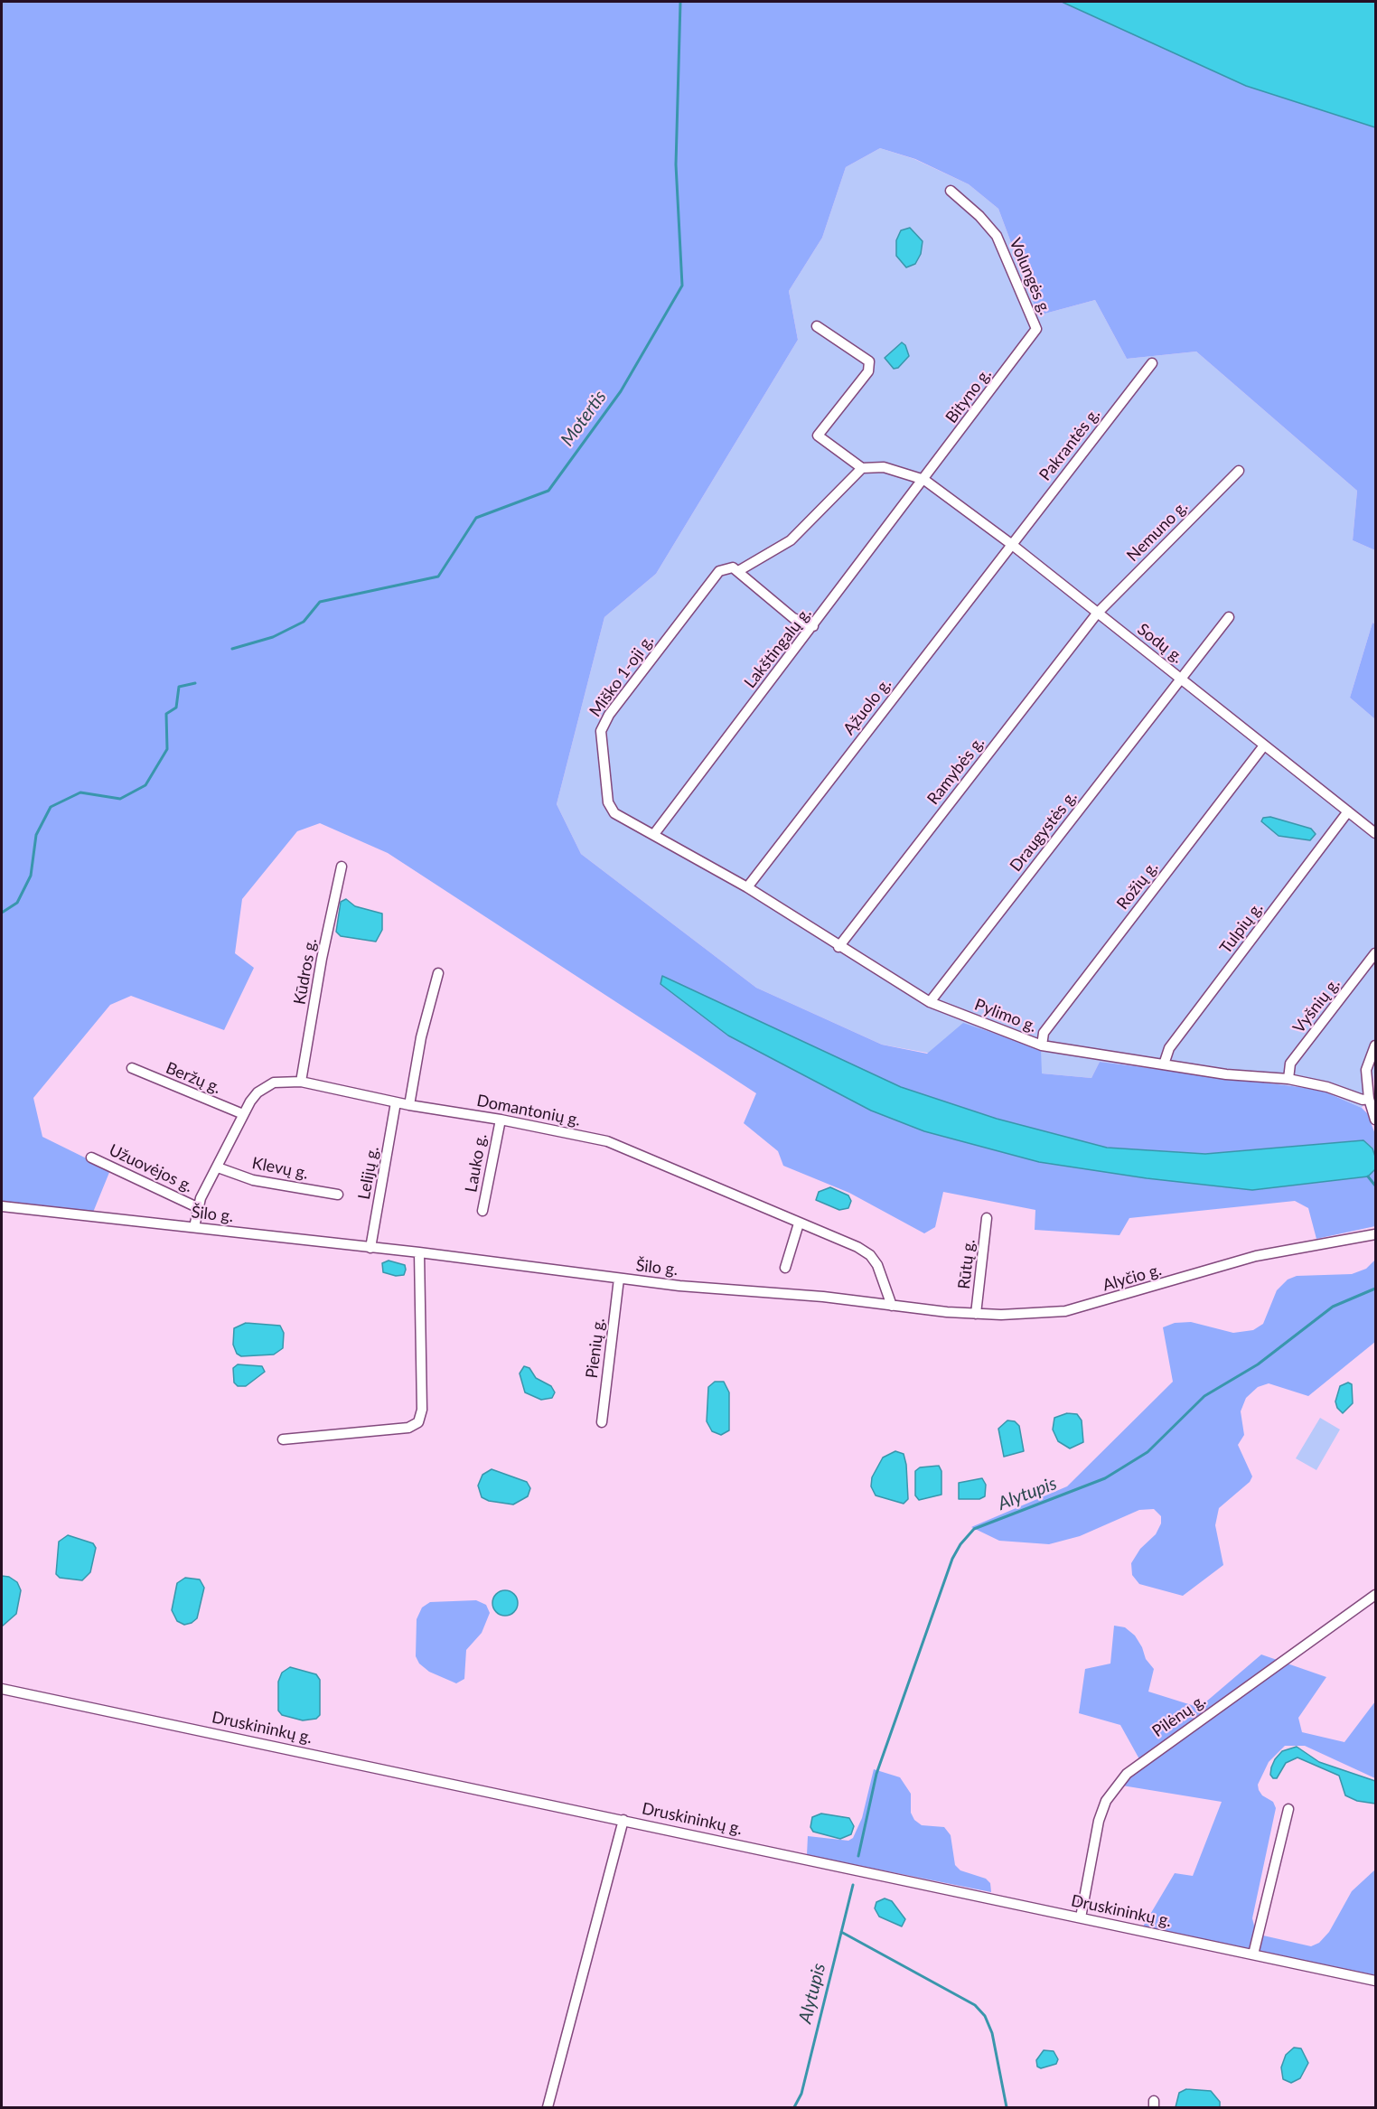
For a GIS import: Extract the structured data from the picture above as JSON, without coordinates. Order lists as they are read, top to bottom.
{
  "streets": {
    "street": [
      "Volungės g.",
      "Bityno g.",
      "Pakrantės g.",
      "Nemuno g.",
      "Sodų g.",
      "Lakštingalų g.",
      "Miško 1-oji g.",
      "Ąžuolo g.",
      "Ramybės g.",
      "Draugystės g.",
      "Rožių g.",
      "Tulpių g.",
      "Kūdros g.",
      "Vyšnių g.",
      "Pylimo g.",
      "Beržų g.",
      "Domantonių g.",
      "Lauko g.",
      "Užuovėjos g.",
      "Klevų g.",
      "Lelijų g.",
      "Šilo g.",
      "Rūtų g.",
      "Alyčio g.",
      "Pienių g.",
      "Pilėnų g.",
      "Druskininkų g."
    ]
  },
  "crossings": [
    ["Volungės g.", "Bityno g."],
    ["Bityno g.", "Sodų g."],
    ["Bityno g.", "Lakštingalų g."],
    ["Pakrantės g.", "Sodų g."],
    ["Pakrantės g.", "Ąžuolo g."],
    ["Nemuno g.", "Sodų g."],
    ["Nemuno g.", "Ramybės g."],
    ["Sodų g.", "Lakštingalų g."],
    ["Sodų g.", "Miško 1-oji g."],
    ["Sodų g.", "Ąžuolo g."],
    ["Sodų g.", "Ramybės g."],
    ["Sodų g.", "Draugystės g."],
    ["Sodų g.", "Rožių g."],
    ["Sodų g.", "Tulpių g."],
    ["Lakštingalų g.", "Miško 1-oji g."],
    ["Lakštingalų g.", "Pylimo g."],
    ["Miško 1-oji g.", "Pylimo g."],
    ["Ąžuolo g.", "Pylimo g."],
    ["Ramybės g.", "Pylimo g."],
    ["Draugystės g.", "Pylimo g."],
    ["Rožių g.", "Pylimo g."],
    ["Tulpių g.", "Pylimo g."],
    ["Kūdros g.", "Domantonių g."],
    ["Vyšnių g.", "Pylimo g."],
    ["Beržų g.", "Domantonių g."],
    ["Domantonių g.", "Lauko g."],
    ["Domantonių g.", "Užuovėjos g."],
    ["Domantonių g.", "Klevų g."],
    ["Domantonių g.", "Lelijų g."],
    ["Domantonių g.", "Šilo g."],
    ["Domantonių g.", "Alyčio g."],
    ["Lelijų g.", "Šilo g."],
    ["Šilo g.", "Alyčio g."],
    ["Šilo g.", "Pienių g."],
    ["Rūtų g.", "Alyčio g."],
    ["Pilėnų g.", "Druskininkų g."]
  ],
  "water": ["Motertis", "Alytupis"]
}
